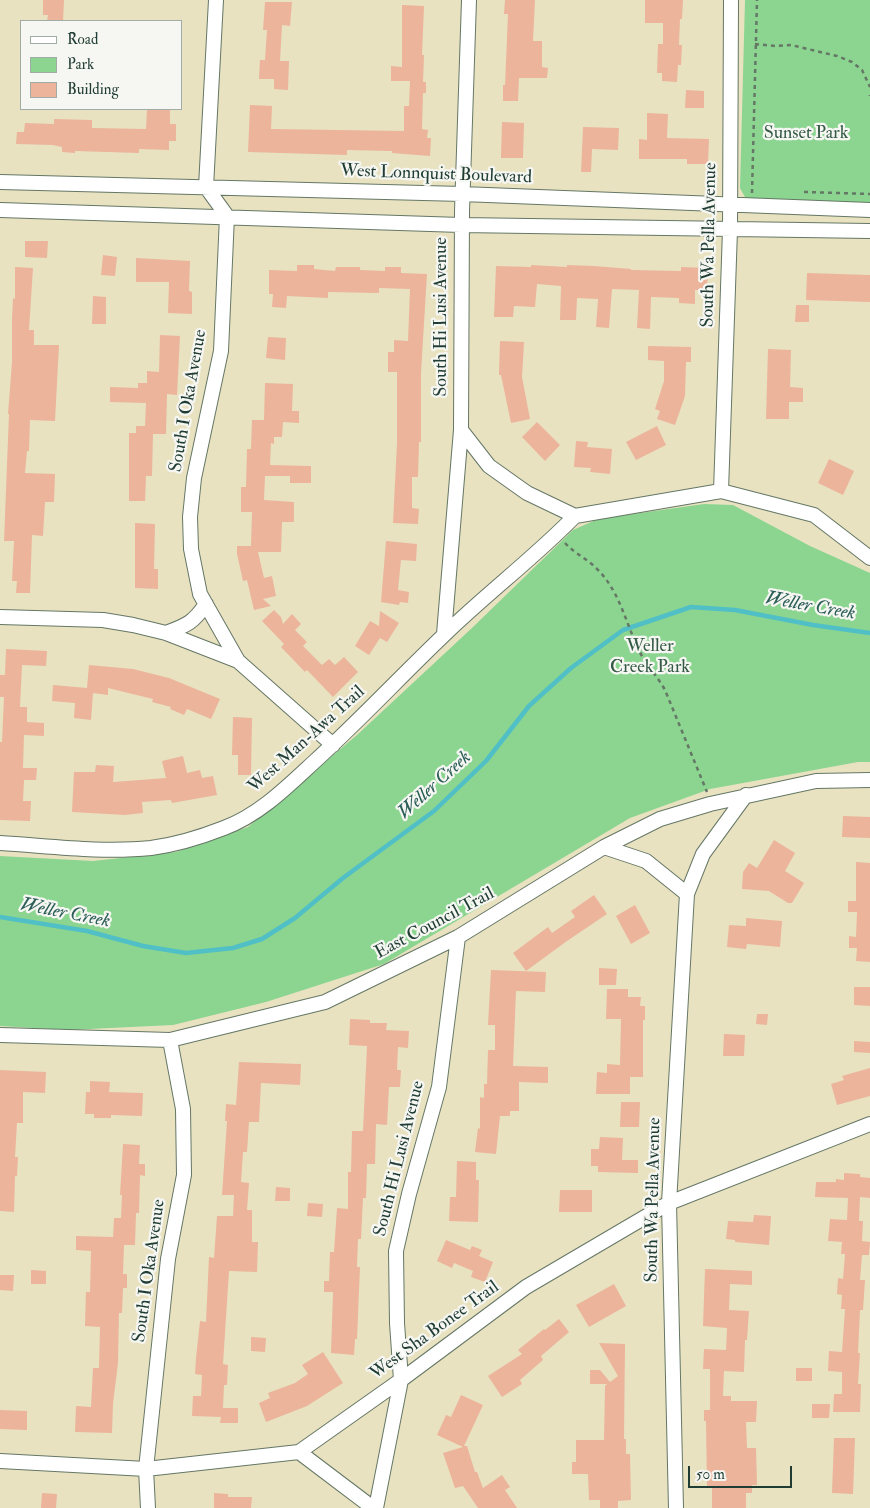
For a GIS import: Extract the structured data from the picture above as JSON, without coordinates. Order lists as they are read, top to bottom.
{
  "streets": {
    "street": [
      "West Lonnquist Boulevard",
      "South Wa Pella Avenue",
      "South Hi Lusi Avenue",
      "South I Oka Avenue",
      "West Man-Awa Trail",
      "East Council Trail",
      "West Sha Bonee Trail"
    ]
  },
  "crossings": [
    ["West Lonnquist Boulevard", "South Wa Pella Avenue"],
    ["West Lonnquist Boulevard", "South Hi Lusi Avenue"],
    ["South Wa Pella Avenue", "East Council Trail"],
    ["South Wa Pella Avenue", "West Sha Bonee Trail"],
    ["South Hi Lusi Avenue", "West Man-Awa Trail"],
    ["South Hi Lusi Avenue", "East Council Trail"],
    ["South Hi Lusi Avenue", "West Sha Bonee Trail"],
    ["South I Oka Avenue", "East Council Trail"],
    ["South I Oka Avenue", "West Sha Bonee Trail"]
  ],
  "water": ["Weller Creek"],
  "parks": ["Sunset Park", "Weller Creek Park"],
  "legend": ["Road", "Park", "Building"],
  "scale_bar": "50 m"
}
